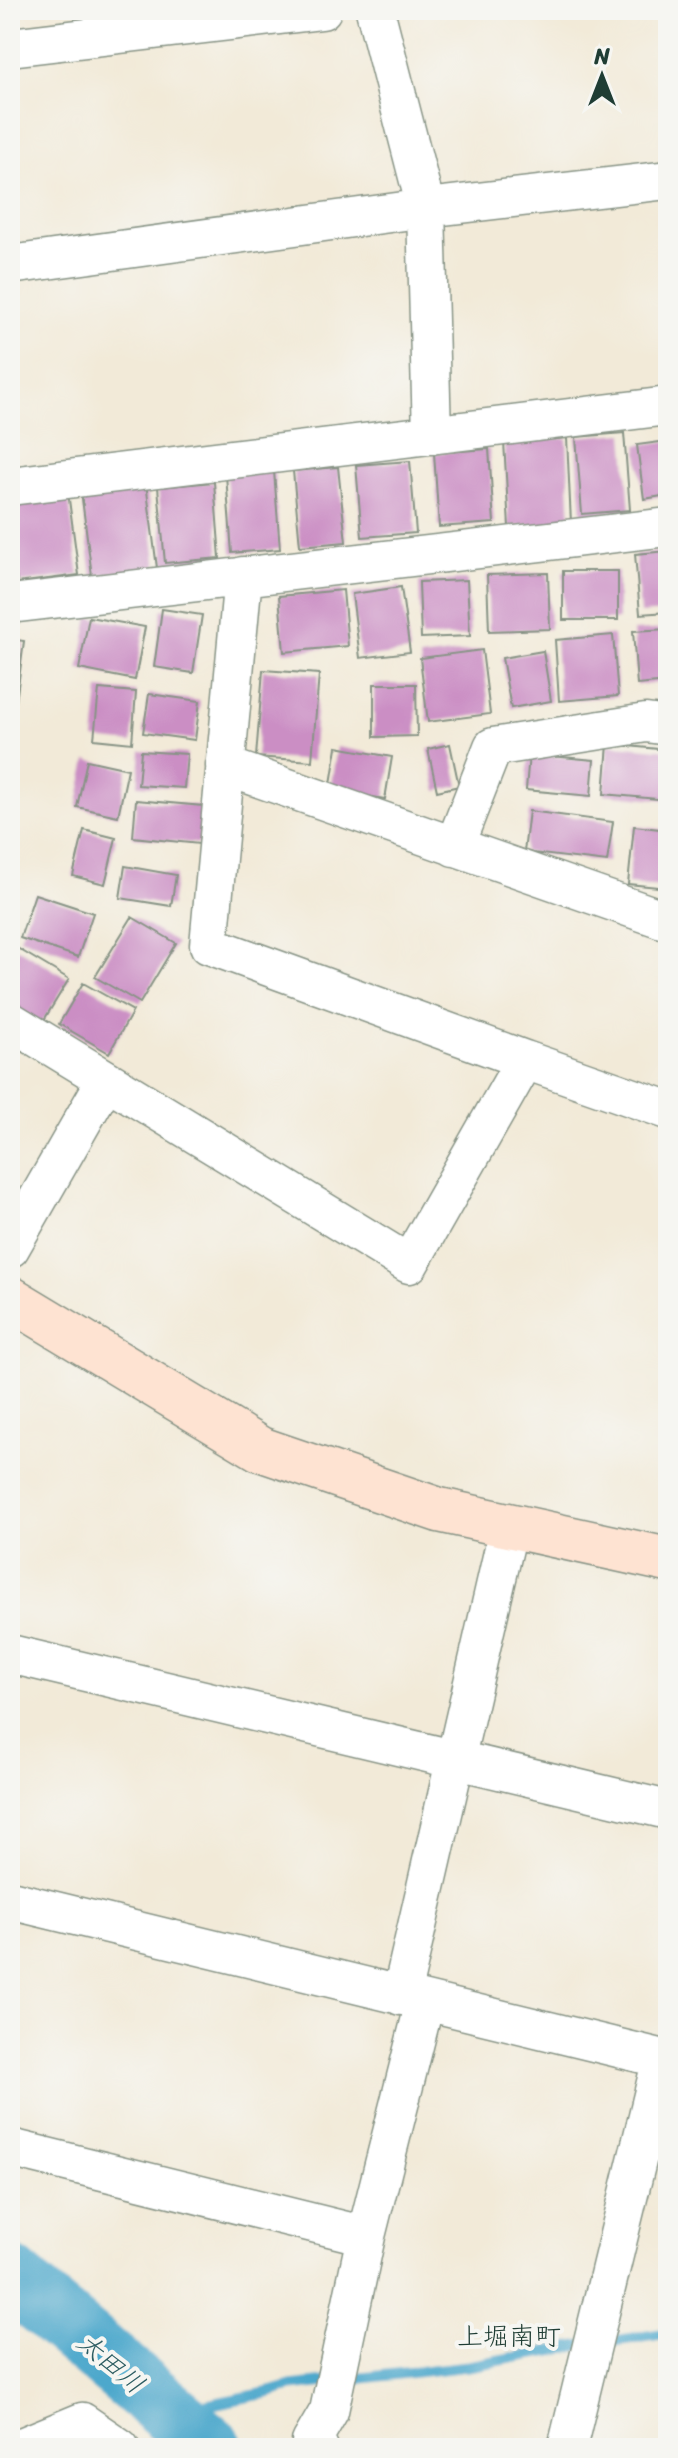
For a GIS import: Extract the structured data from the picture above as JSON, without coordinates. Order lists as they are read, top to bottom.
{
  "districts": ["上堀南町"],
  "water": ["太田川"],
  "north": "top"
}
